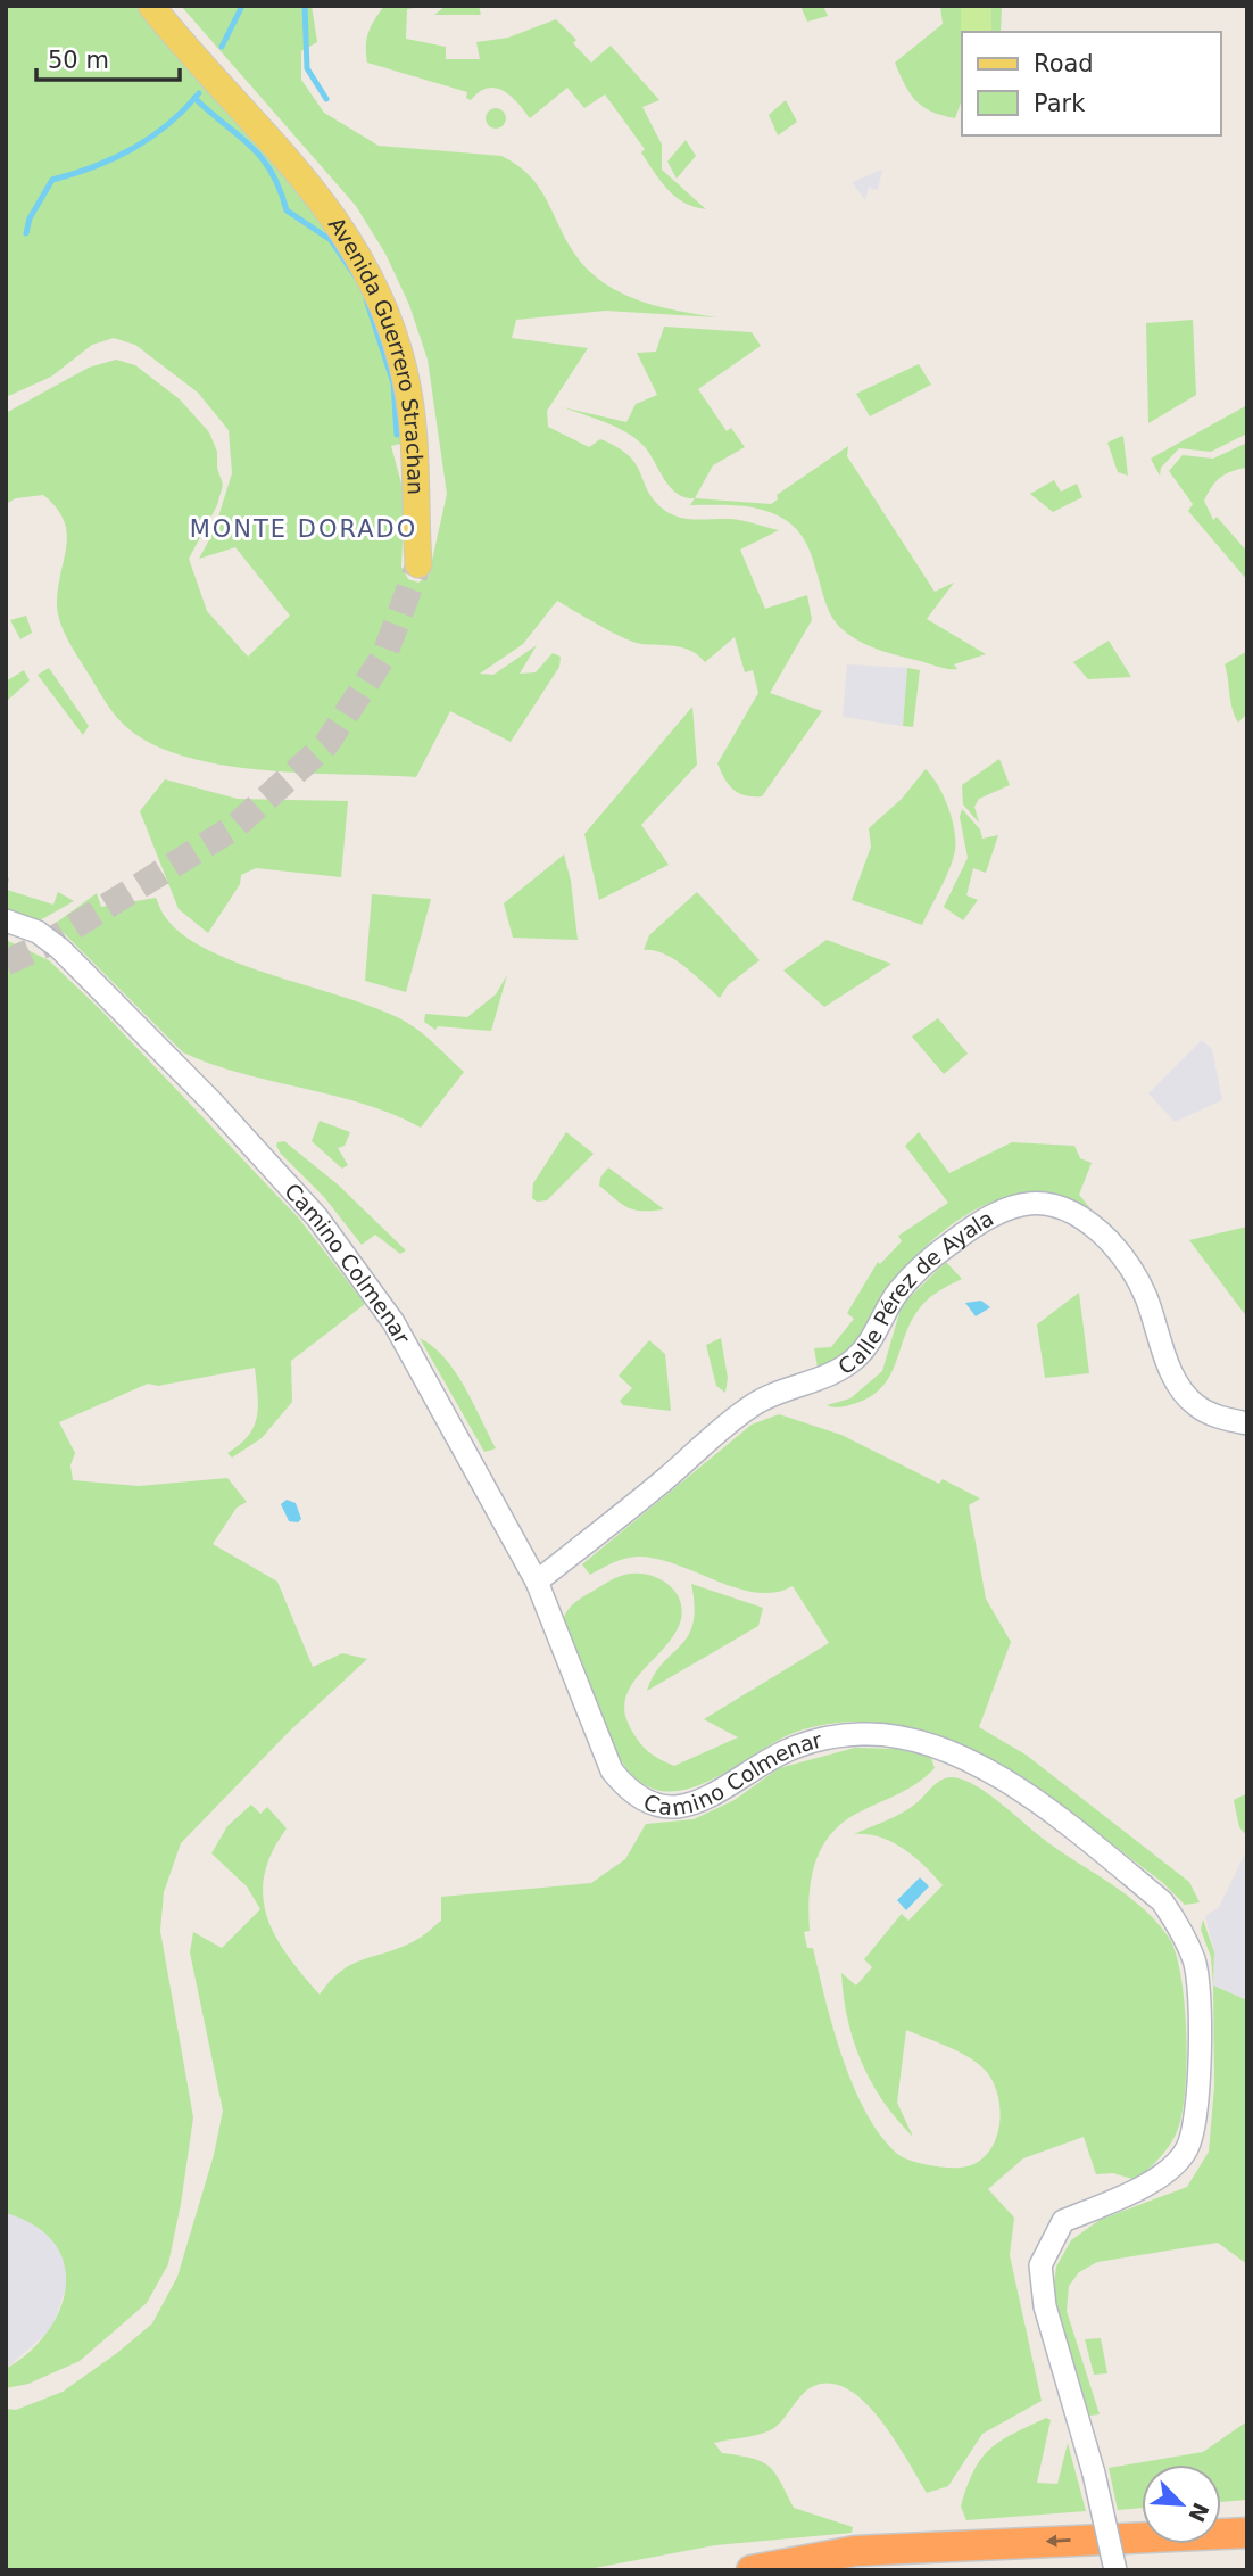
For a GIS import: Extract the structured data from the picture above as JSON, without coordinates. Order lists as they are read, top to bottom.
{
  "streets": {
    "main road": ["Avenida Guerrero Strachan", "Camino Colmenar", "Calle Pérez de Ayala"]
  },
  "crossings": [
    ["Camino Colmenar", "Calle Pérez de Ayala"]
  ],
  "districts": ["MONTE DORADO"],
  "legend": ["Road", "Park"],
  "scale_bar": "50 m",
  "north": "bottom right"
}
